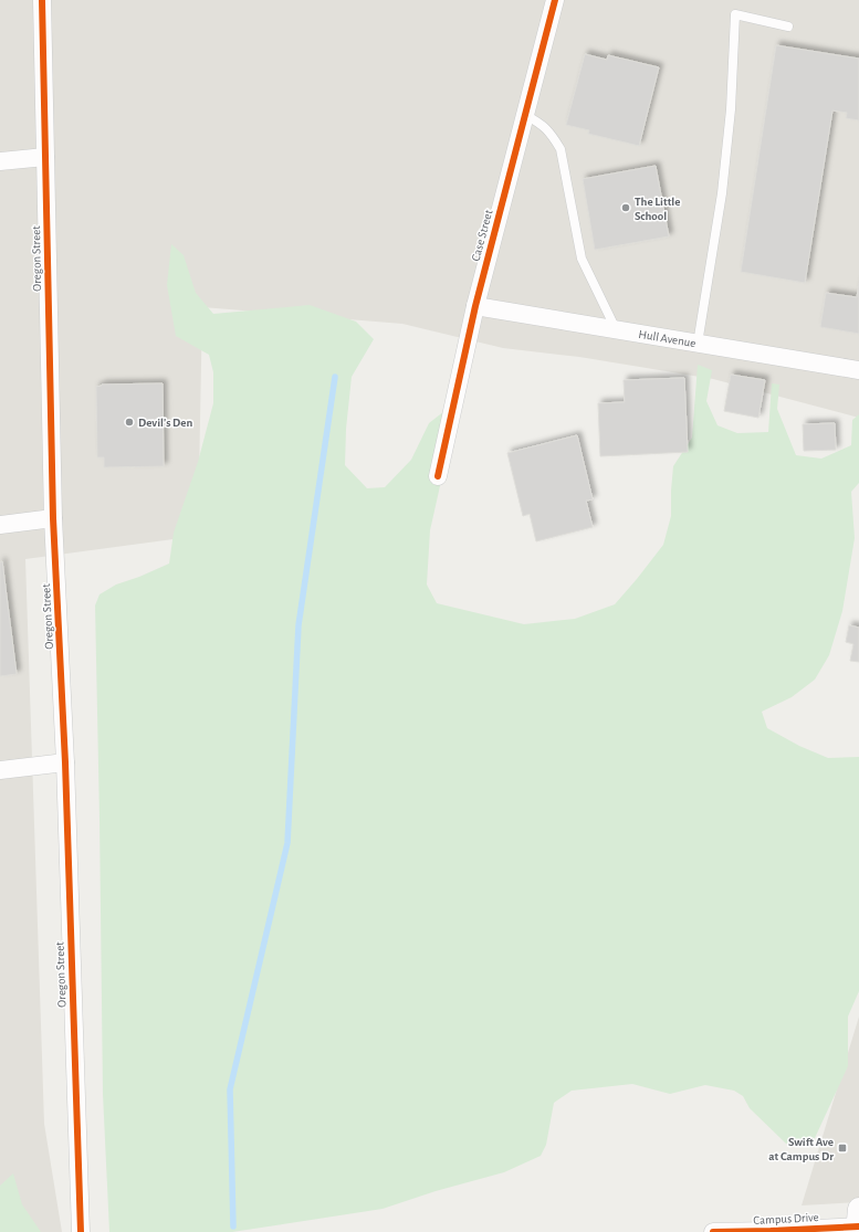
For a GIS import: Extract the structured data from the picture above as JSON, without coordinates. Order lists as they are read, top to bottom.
{
  "streets": {
    "street": [
      "Case Street",
      "Oregon Street",
      "Hull Avenue",
      "Campus Drive"
    ]
  },
  "crossings": [
    ["Case Street", "Hull Avenue"]
  ],
  "places": {
    "other": ["The Little School", "Devil's Den"],
    "transit": ["Swift Ave at Campus Dr"]
  }
}
